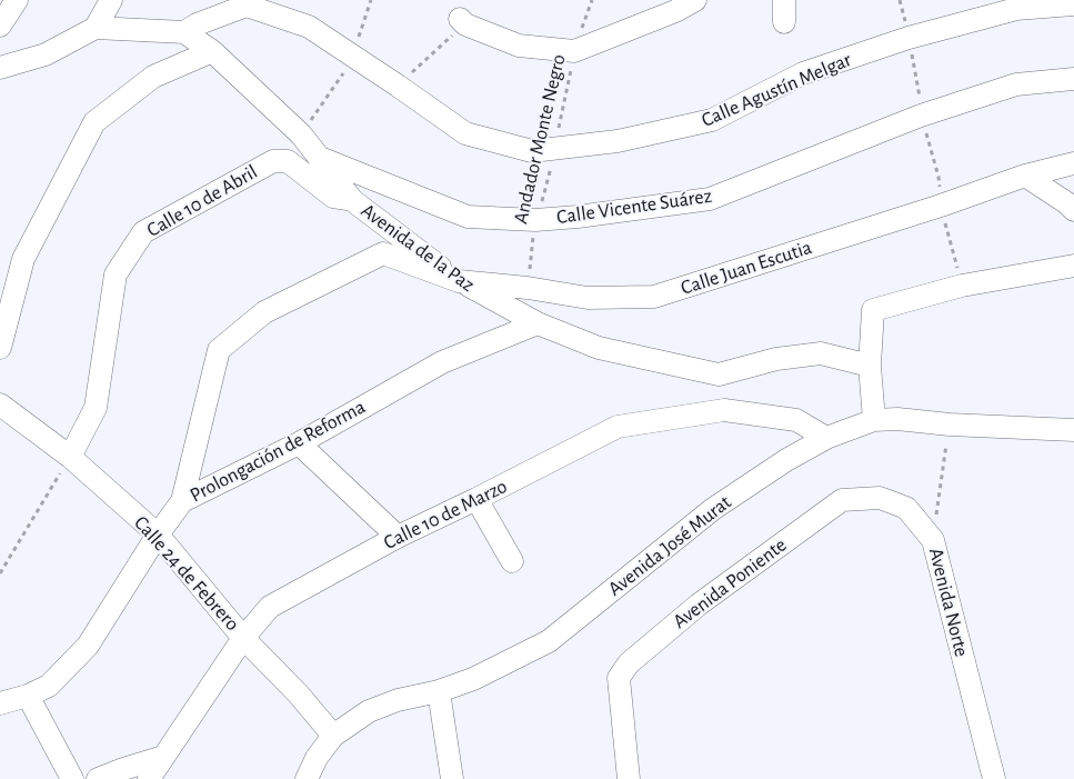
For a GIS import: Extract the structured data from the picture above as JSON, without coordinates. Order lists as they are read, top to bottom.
{
  "streets": {
    "street": [
      "Calle Agustín Melgar",
      "Calle 10 de Abril",
      "Calle Vicente Suárez",
      "Avenida de la Paz",
      "Calle Juan Escutia",
      "Prolongación de Reforma",
      "Calle 10 de Marzo",
      "Avenida José Murat",
      "Calle 24 de Febrero",
      "Avenida Poniente",
      "Avenida Norte"
    ],
    "path": ["Andador Monte Negro"]
  },
  "crossings": [
    ["Calle Agustín Melgar", "Andador Monte Negro"],
    ["Calle Agustín Melgar", "Avenida de la Paz"],
    ["Andador Monte Negro", "Calle Vicente Suárez"],
    ["Andador Monte Negro", "Calle Juan Escutia"],
    ["Calle 10 de Abril", "Avenida de la Paz"],
    ["Calle 10 de Abril", "Calle 24 de Febrero"],
    ["Calle Vicente Suárez", "Avenida de la Paz"],
    ["Avenida de la Paz", "Calle Juan Escutia"],
    ["Avenida de la Paz", "Prolongación de Reforma"],
    ["Prolongación de Reforma", "Calle 24 de Febrero"],
    ["Calle 10 de Marzo", "Avenida José Murat"],
    ["Calle 10 de Marzo", "Calle 24 de Febrero"],
    ["Avenida José Murat", "Calle 24 de Febrero"],
    ["Avenida José Murat", "Avenida Norte"],
    ["Avenida Poniente", "Avenida Norte"]
  ]
}
